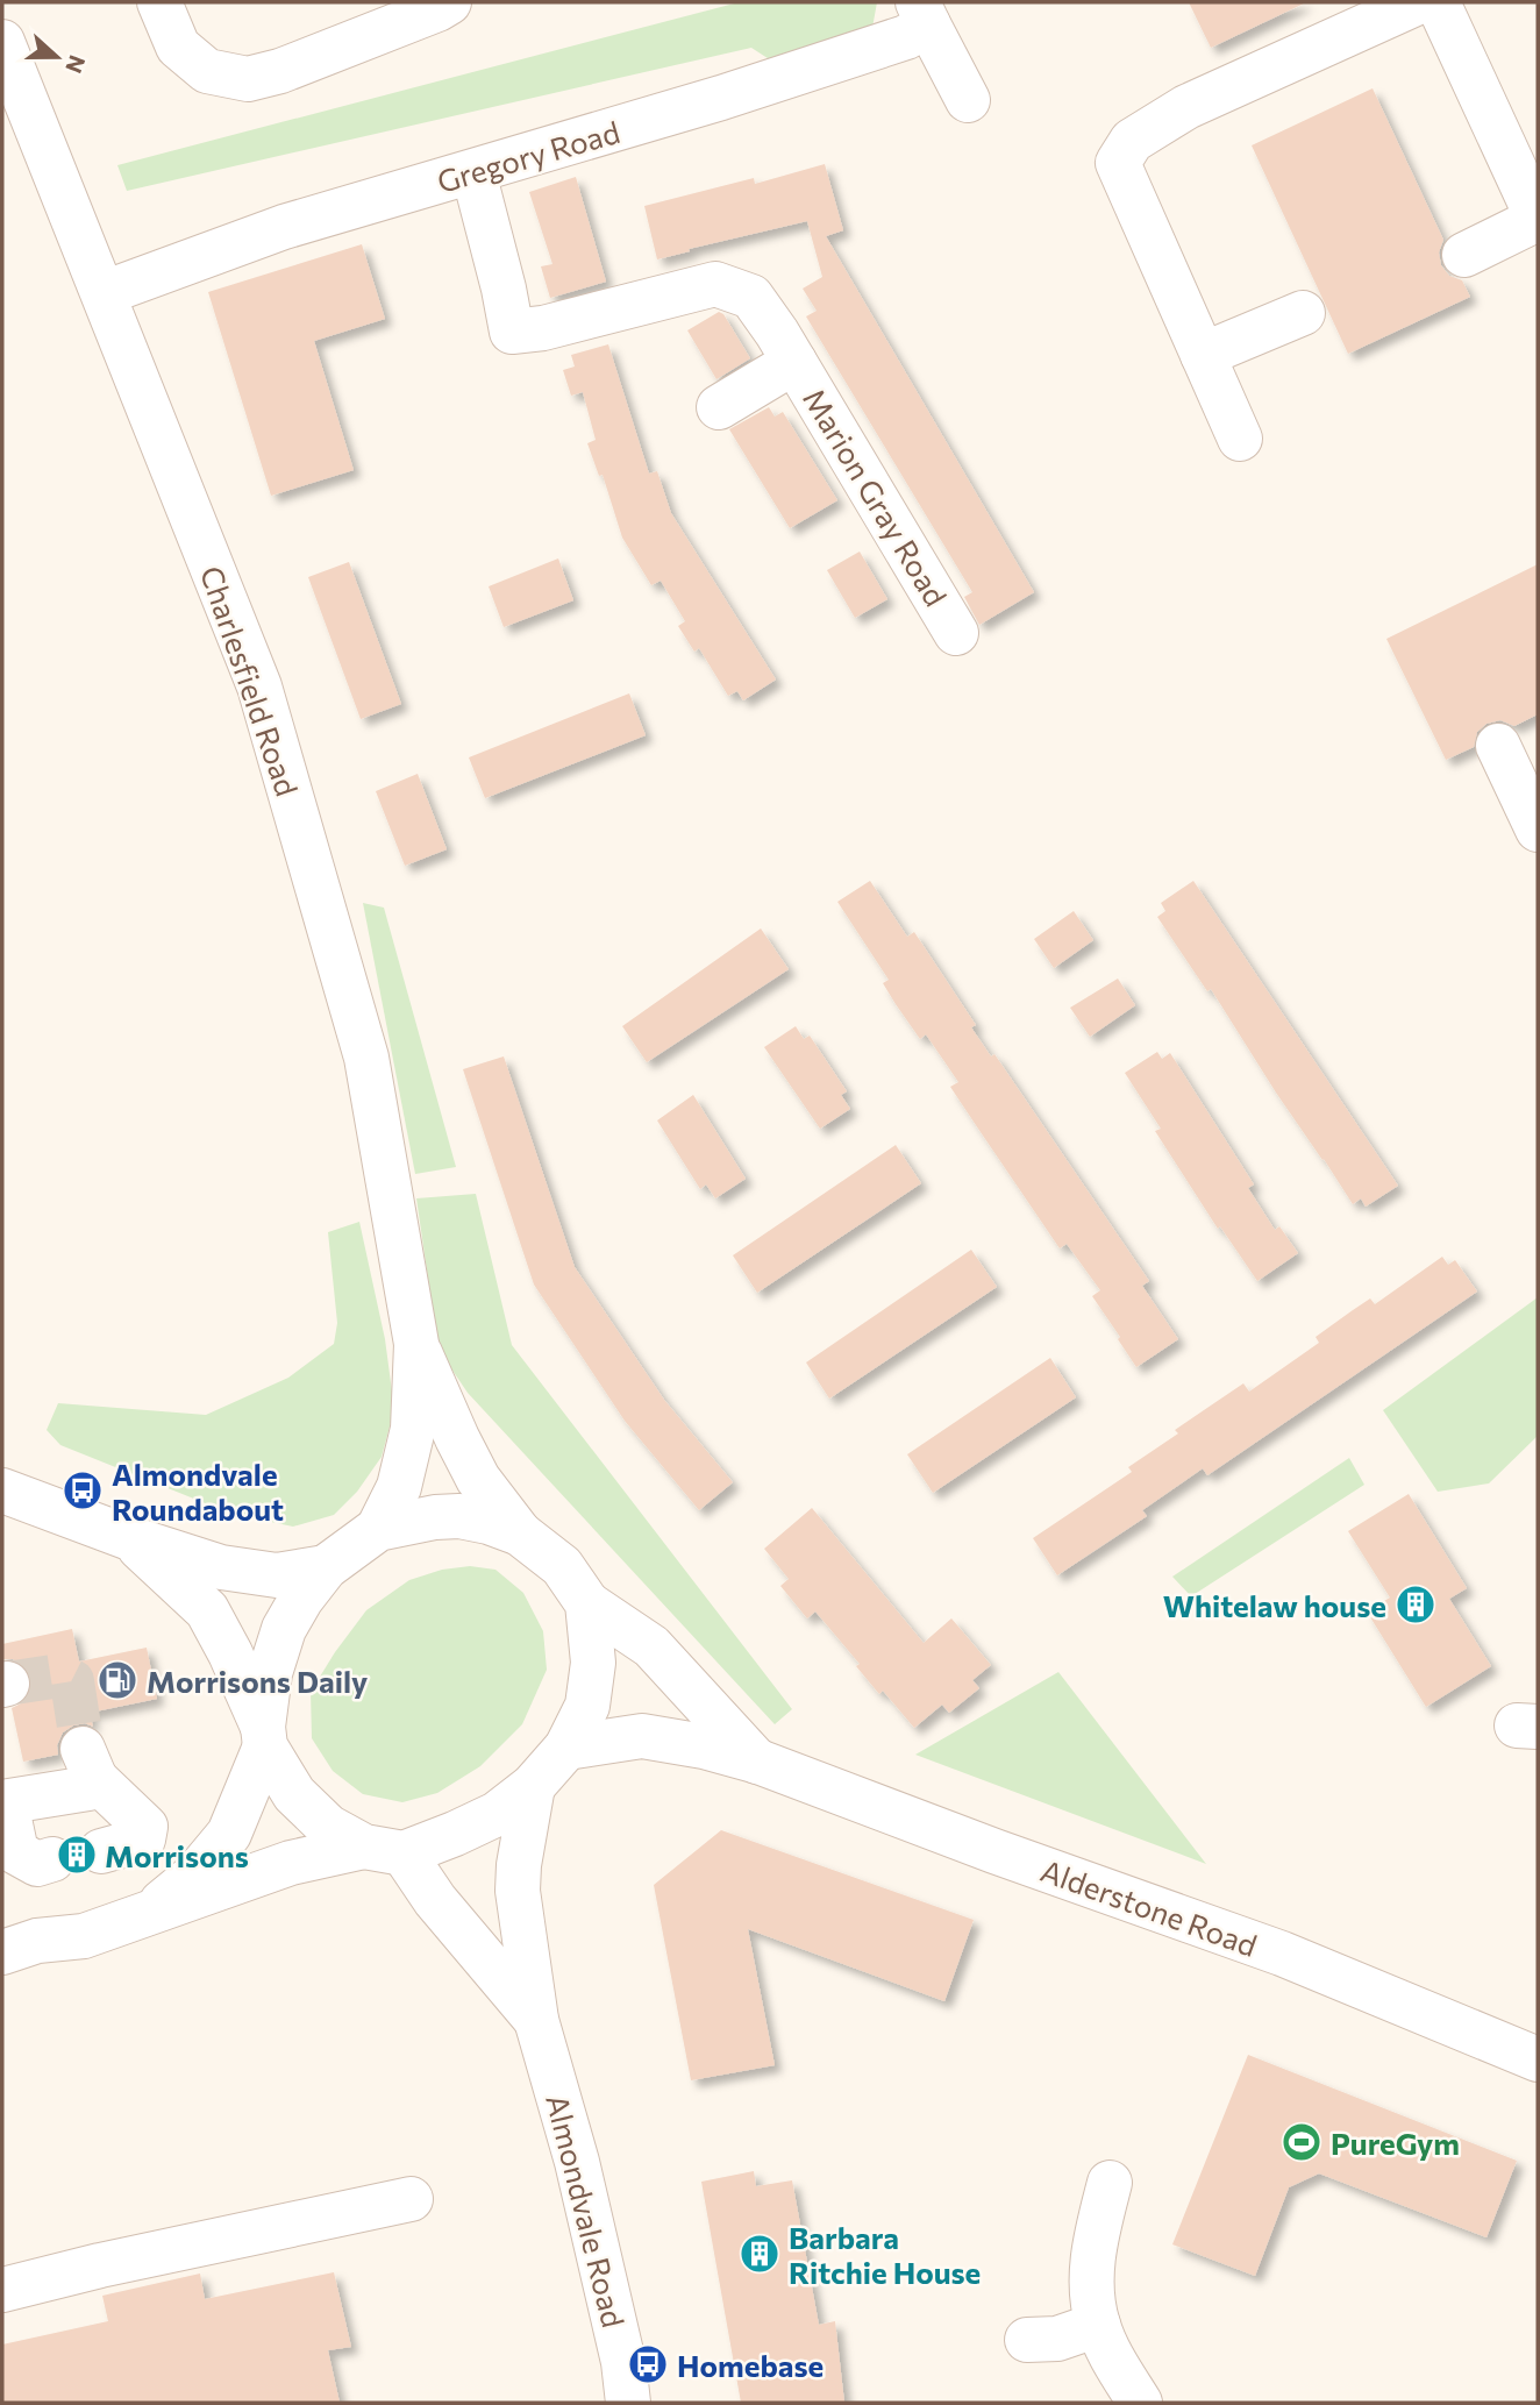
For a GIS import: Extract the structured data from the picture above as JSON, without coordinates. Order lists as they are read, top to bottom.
{
  "streets": {
    "street": [
      "Gregory Road",
      "Marion Gray Road",
      "Charlesfield Road",
      "Alderstone Road",
      "Almondvale Road"
    ]
  },
  "crossings": [
    ["Gregory Road", "Marion Gray Road"],
    ["Gregory Road", "Charlesfield Road"]
  ],
  "places": {
    "bus stop": ["Almondvale Roundabout", "Homebase"],
    "building": ["Whitelaw house", "Morrisons", "Barbara Ritchie House"],
    "fuel station": ["Morrisons Daily"],
    "sports": ["PureGym"]
  },
  "north": "right"
}
